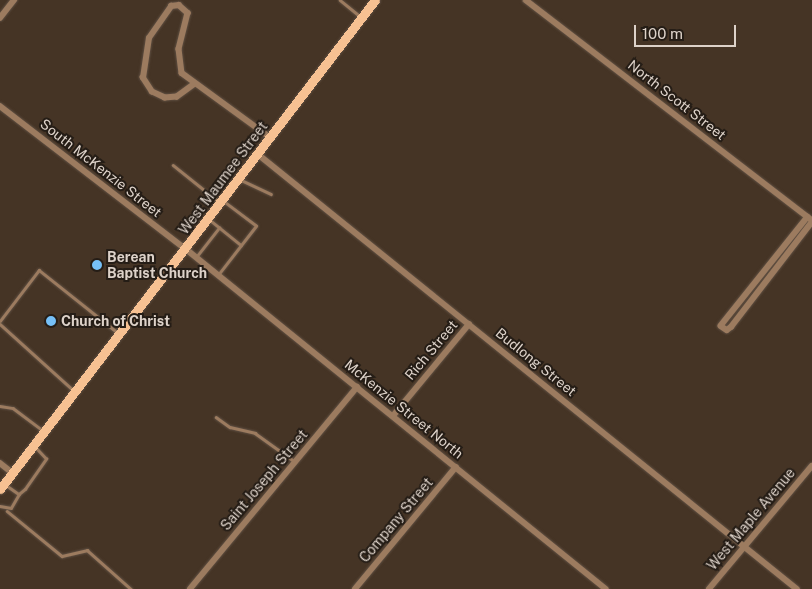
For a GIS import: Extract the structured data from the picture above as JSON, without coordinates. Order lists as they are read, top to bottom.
{
  "streets": {
    "main road": ["West Maumee Street"],
    "street": [
      "North Scott Street",
      "South McKenzie Street",
      "Rich Street",
      "Budlong Street",
      "McKenzie Street North",
      "Saint Joseph Street",
      "West Maple Avenue",
      "Company Street"
    ]
  },
  "crossings": [
    ["South McKenzie Street", "West Maumee Street"],
    ["South McKenzie Street", "McKenzie Street North"],
    ["West Maumee Street", "Budlong Street"],
    ["West Maumee Street", "McKenzie Street North"],
    ["Rich Street", "Budlong Street"],
    ["Rich Street", "McKenzie Street North"],
    ["Budlong Street", "West Maple Avenue"],
    ["McKenzie Street North", "Saint Joseph Street"],
    ["McKenzie Street North", "Company Street"]
  ],
  "places": ["Berean Baptist Church", "Church of Christ"],
  "scale_bar": "100 m"
}
